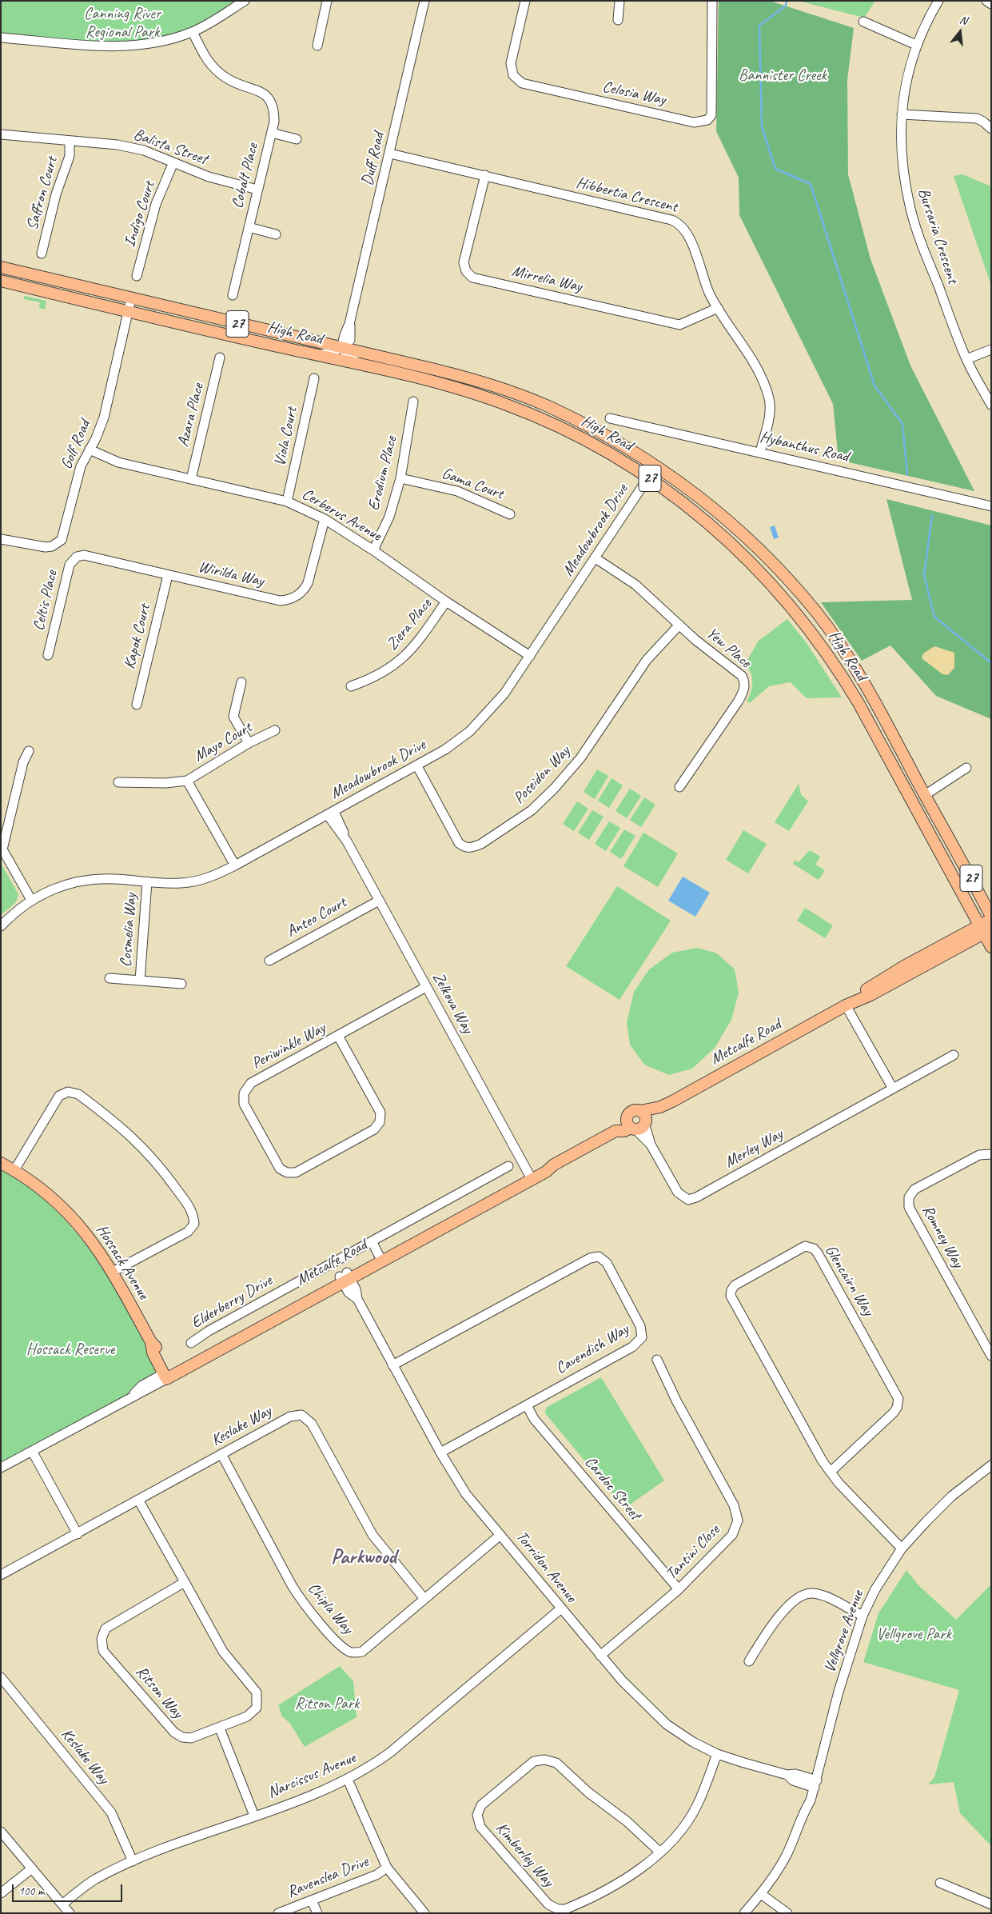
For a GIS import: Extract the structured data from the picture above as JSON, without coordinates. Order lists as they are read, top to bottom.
{
  "streets": {
    "main road": [
      "27",
      "High Road",
      "Metcalfe Road",
      "Hossack Avenue"
    ],
    "street": [
      "Celosia Way",
      "Balista Street",
      "Duff Road",
      "Cobalt Place",
      "Saffron Court",
      "Hibbertia Crescent",
      "Indigo Court",
      "Bursaria Crescent",
      "Mirrelia Way",
      "Azara Place",
      "Viola Court",
      "Golf Road",
      "Hybanthus Road",
      "Erodium Place",
      "Gama Court",
      "Cerberus Avenue",
      "Meadowbrook Drive",
      "Wirilda Way",
      "Celtis Place",
      "Ziera Place",
      "Kapok Court",
      "Yew Place",
      "Mayo Court",
      "Poseidon Way",
      "Anteo Court",
      "Cosmelia Way",
      "Zelkova Way",
      "Periwinkle Way",
      "Merley Way",
      "Romney Way",
      "Glencairn Way",
      "Elderberry Drive",
      "Cavendish Way",
      "Keslake Way",
      "Cardoc Street",
      "Tantini Close",
      "Torridon Avenue",
      "Chipla Way",
      "Vellgrove Avenue",
      "Ritson Way",
      "Narcissus Avenue",
      "Kimberley Way",
      "Ravenslea Drive"
    ]
  },
  "crossings": [
    ["Balista Street", "Cobalt Place"],
    ["Balista Street", "Saffron Court"],
    ["Balista Street", "Indigo Court"],
    ["Duff Road", "Hibbertia Crescent"],
    ["Duff Road", "High Road"],
    ["Hibbertia Crescent", "Mirrelia Way"],
    ["Hibbertia Crescent", "Hybanthus Road"],
    ["High Road", "Golf Road"],
    ["High Road", "Meadowbrook Drive"],
    ["High Road", "Metcalfe Road"],
    ["Azara Place", "Cerberus Avenue"],
    ["Viola Court", "Cerberus Avenue"],
    ["Golf Road", "Cerberus Avenue"],
    ["Erodium Place", "Gama Court"],
    ["Erodium Place", "Cerberus Avenue"],
    ["Cerberus Avenue", "Meadowbrook Drive"],
    ["Cerberus Avenue", "Wirilda Way"],
    ["Cerberus Avenue", "Ziera Place"],
    ["Meadowbrook Drive", "Yew Place"],
    ["Meadowbrook Drive", "Mayo Court"],
    ["Meadowbrook Drive", "Poseidon Way"],
    ["Meadowbrook Drive", "Cosmelia Way"],
    ["Meadowbrook Drive", "Zelkova Way"],
    ["Wirilda Way", "Celtis Place"],
    ["Wirilda Way", "Kapok Court"],
    ["Yew Place", "Poseidon Way"],
    ["Anteo Court", "Zelkova Way"],
    ["Zelkova Way", "Metcalfe Road"],
    ["Zelkova Way", "Periwinkle Way"],
    ["Metcalfe Road", "Merley Way"],
    ["Metcalfe Road", "Hossack Avenue"],
    ["Metcalfe Road", "Torridon Avenue"],
    ["Glencairn Way", "Vellgrove Avenue"],
    ["Cavendish Way", "Cardoc Street"],
    ["Cavendish Way", "Torridon Avenue"],
    ["Keslake Way", "Chipla Way"],
    ["Keslake Way", "Ritson Way"],
    ["Keslake Way", "Narcissus Avenue"],
    ["Cardoc Street", "Tantini Close"],
    ["Tantini Close", "Torridon Avenue"],
    ["Torridon Avenue", "Chipla Way"],
    ["Torridon Avenue", "Vellgrove Avenue"],
    ["Torridon Avenue", "Narcissus Avenue"],
    ["Torridon Avenue", "Kimberley Way"],
    ["Narcissus Avenue", "Ravenslea Drive"]
  ],
  "districts": ["Parkwood"],
  "parks": [
    "Canning River Regional Park",
    "Bannister Creek",
    "Hossack Reserve",
    "Vellgrove Park",
    "Ritson Park"
  ],
  "scale_bar": "100 m",
  "north": "top"
}
